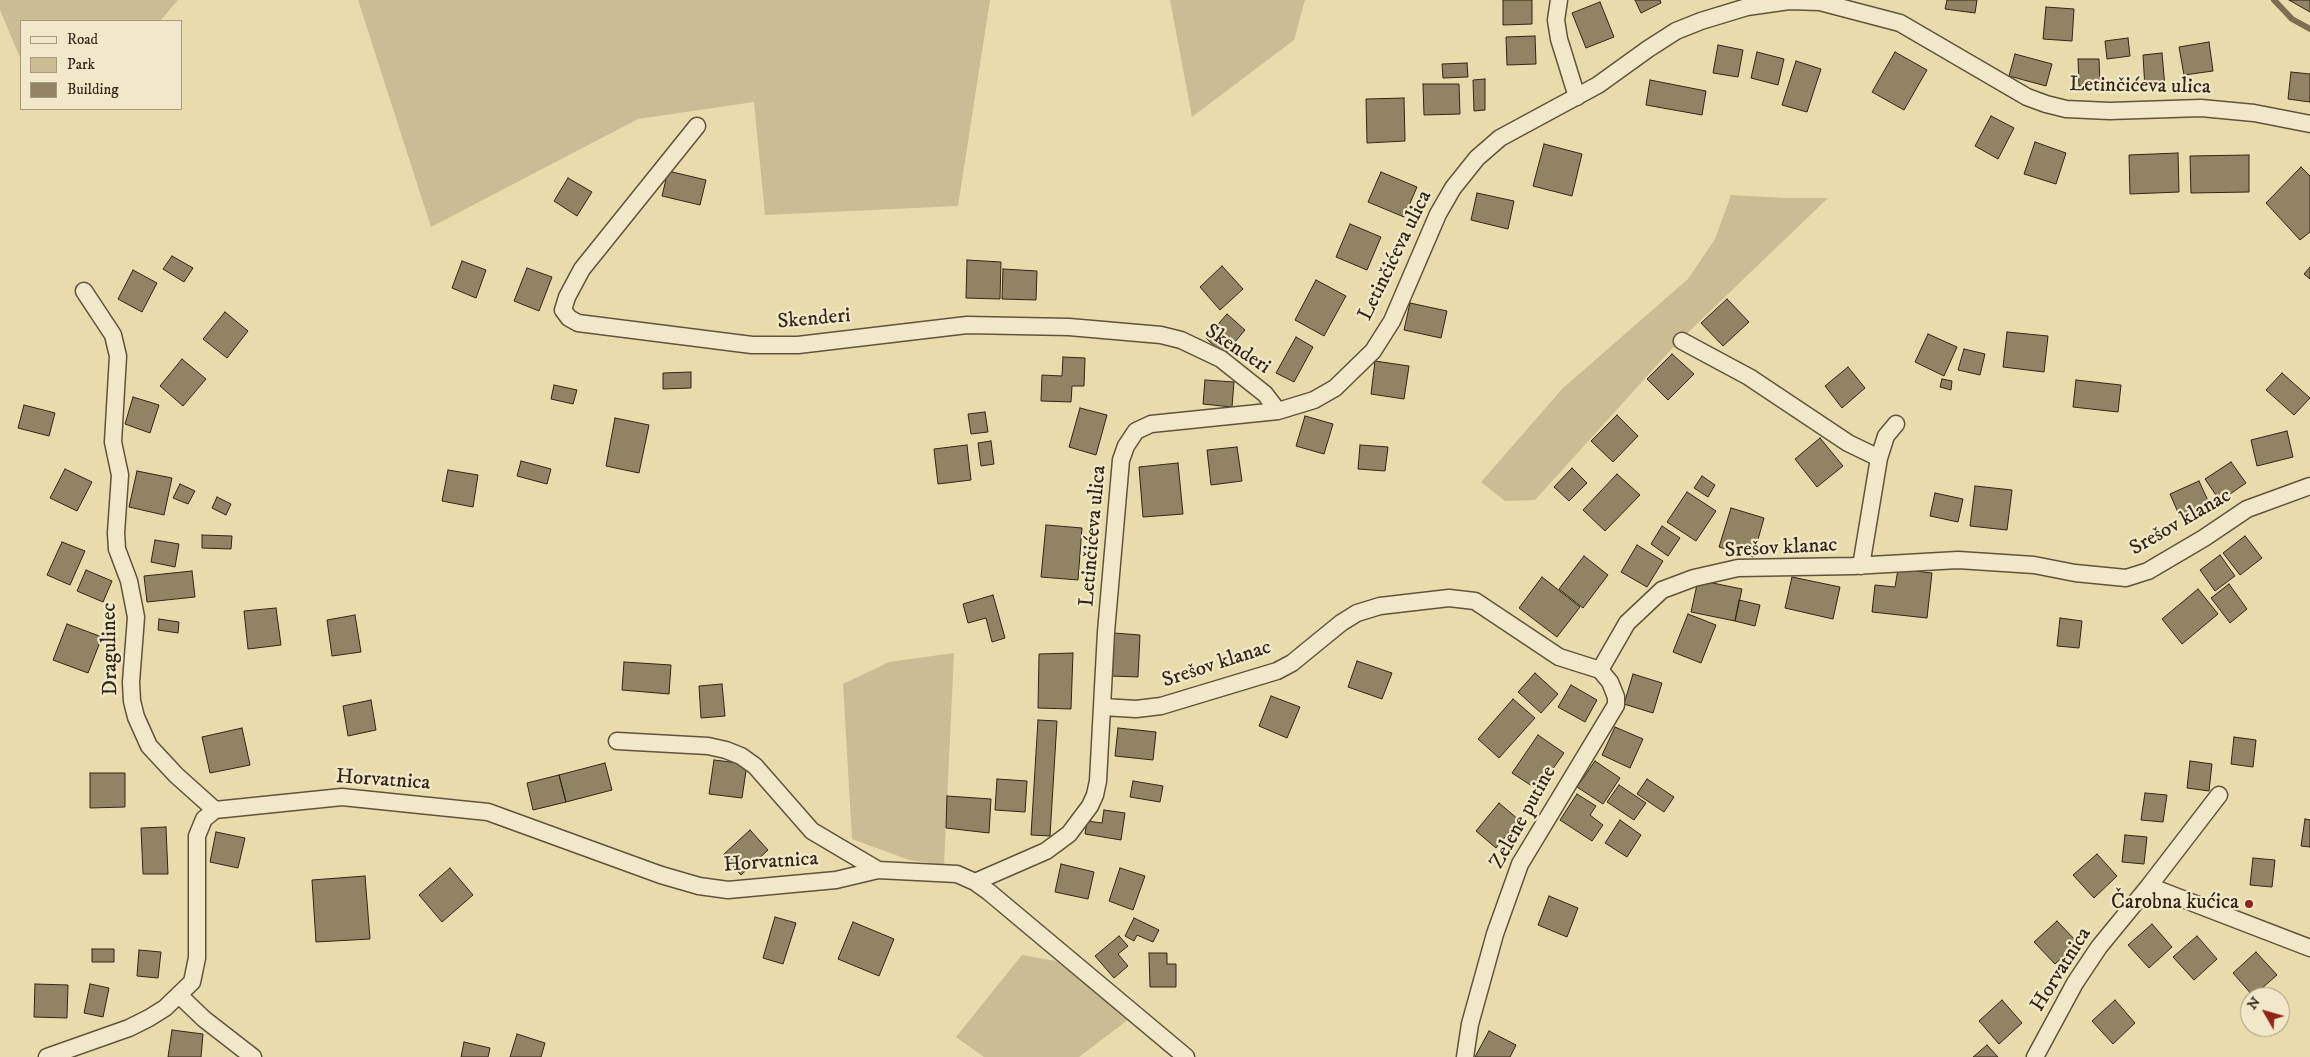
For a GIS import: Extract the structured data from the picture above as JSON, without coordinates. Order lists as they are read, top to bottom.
{
  "streets": {
    "street": [
      "Letinčićeva ulica",
      "Skenderi",
      "Srešov klanac",
      "Dragulinec",
      "Horvatnica",
      "Zelene putine"
    ]
  },
  "crossings": [
    ["Letinčićeva ulica", "Skenderi"],
    ["Letinčićeva ulica", "Srešov klanac"],
    ["Letinčićeva ulica", "Horvatnica"],
    ["Srešov klanac", "Zelene putine"],
    ["Dragulinec", "Horvatnica"]
  ],
  "places": ["Čarobna kućica"],
  "legend": ["Road", "Park", "Building"],
  "north": "top left"
}
